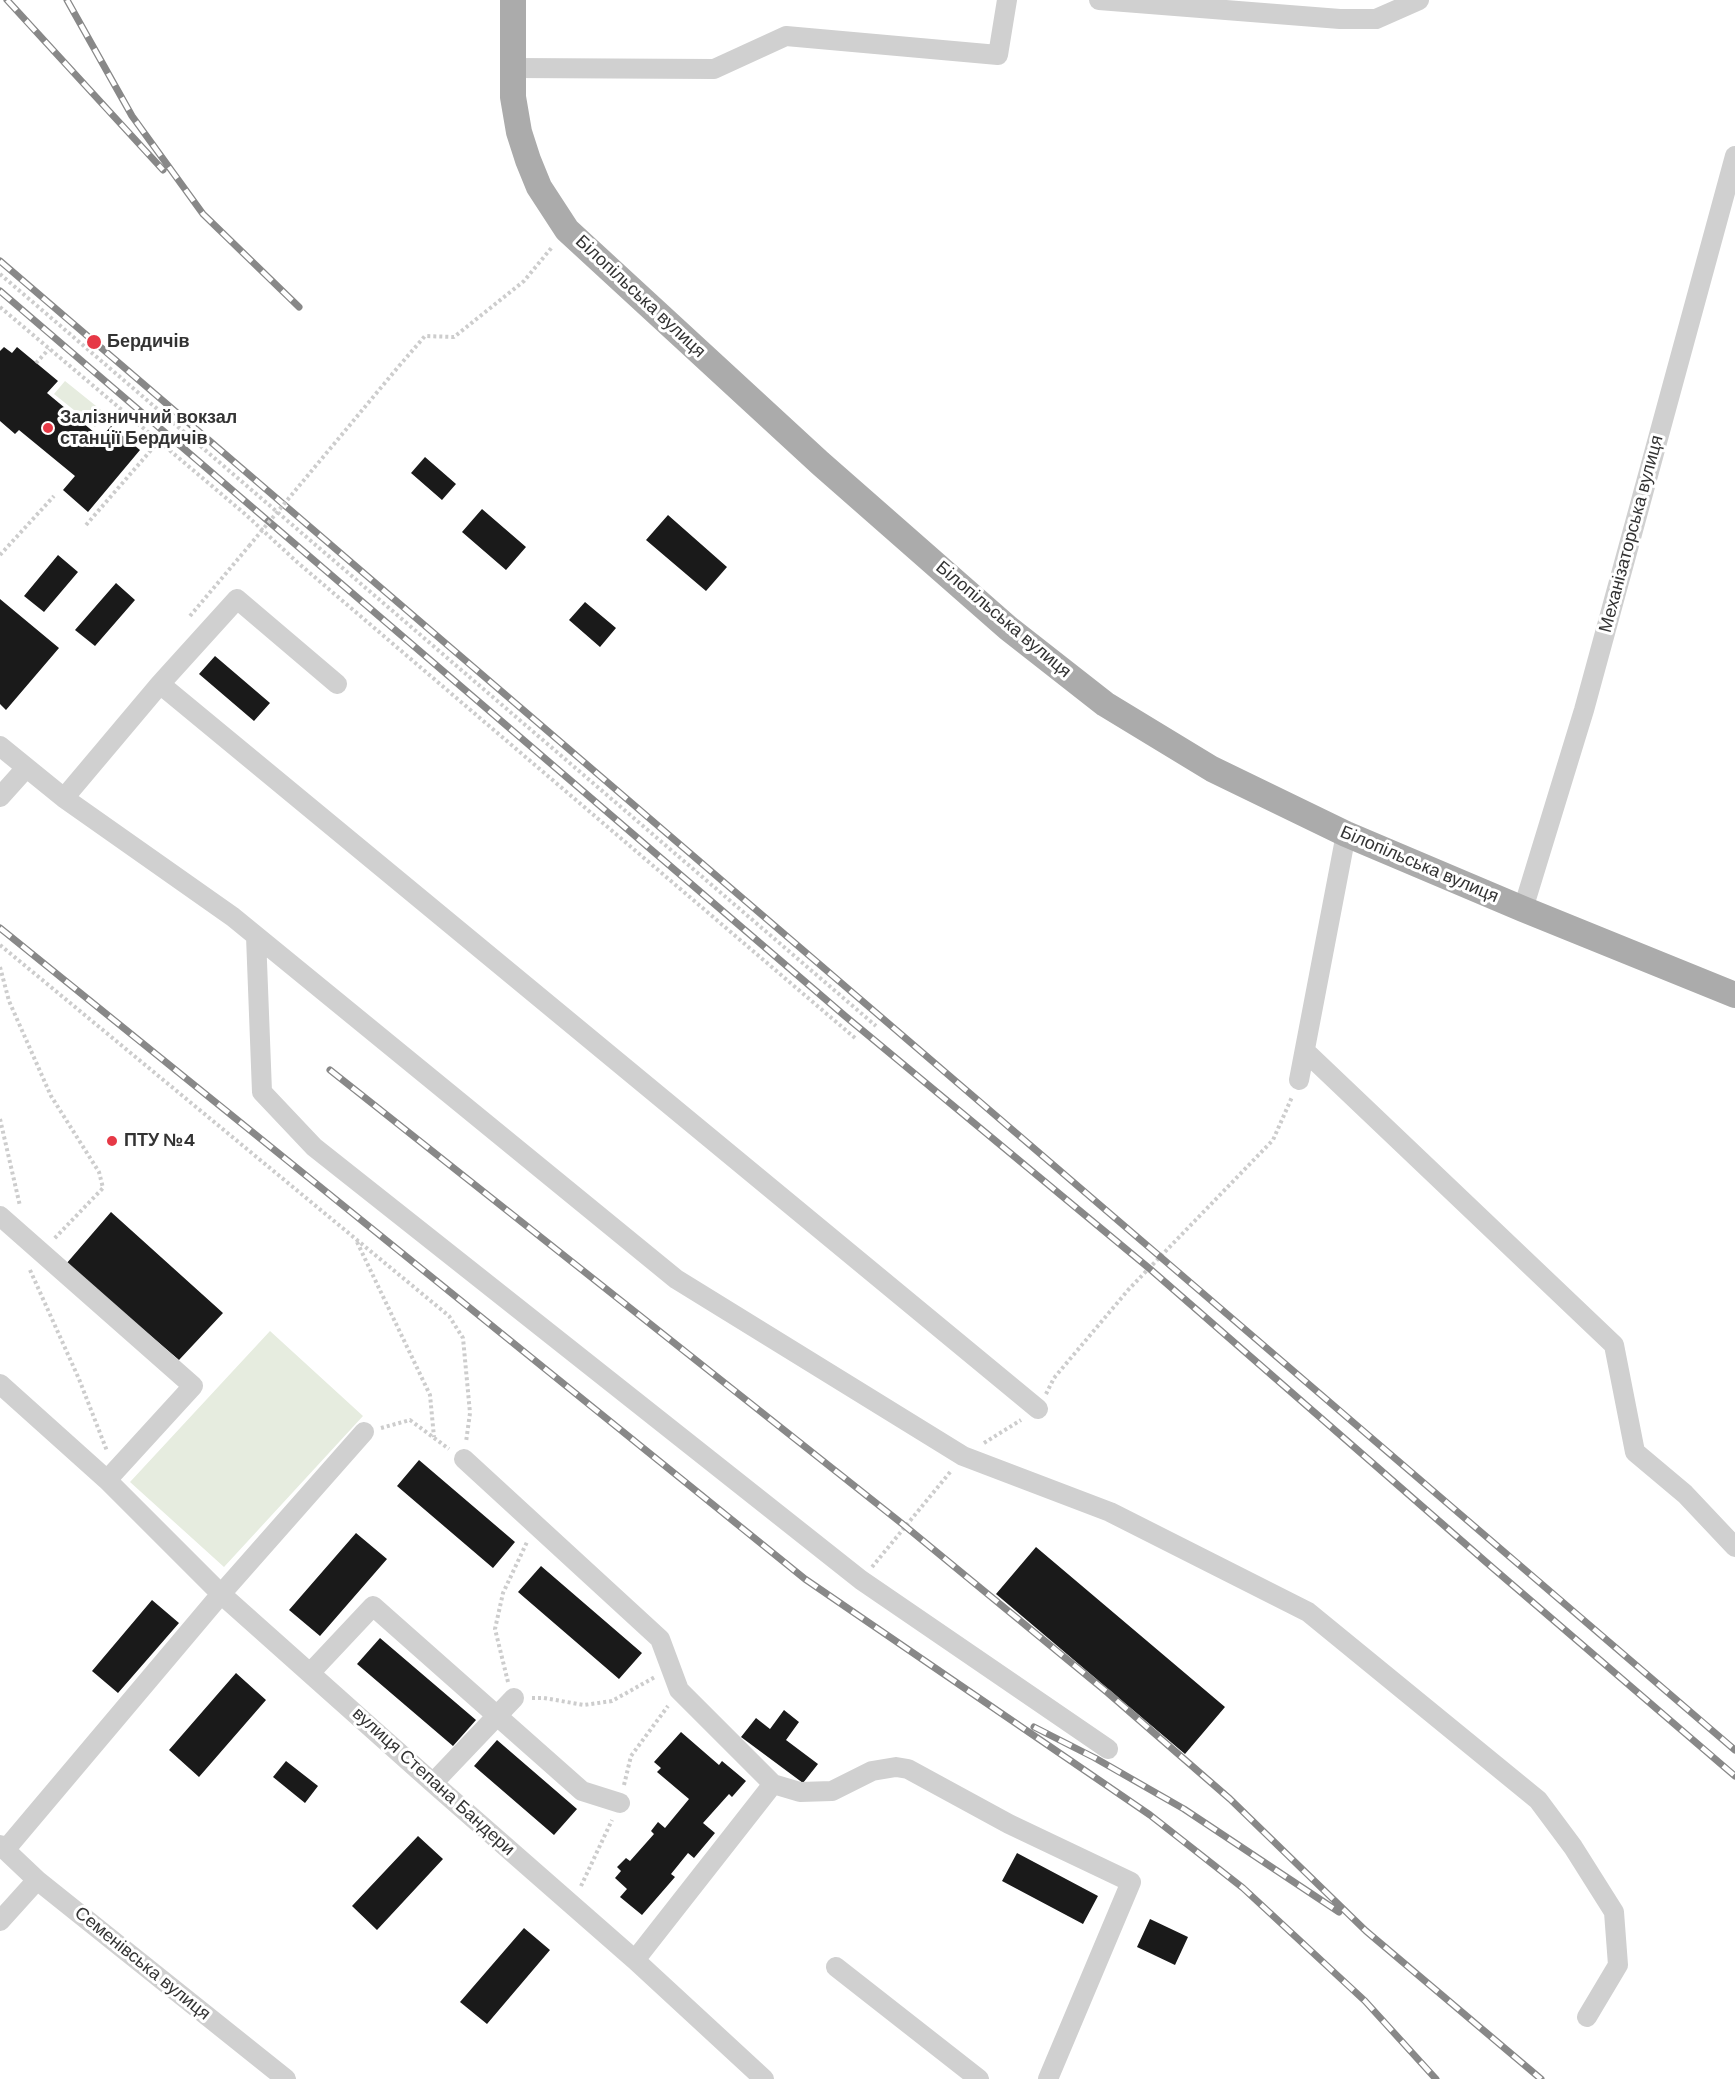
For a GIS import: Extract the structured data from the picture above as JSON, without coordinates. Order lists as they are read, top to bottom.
{
  "streets": {
    "main road": ["Білопільська вулиця"],
    "street": ["Механізаторська вулиця", "вулиця Степана Бандери", "Семенівська вулиця"]
  },
  "crossings": [
    ["Білопільська вулиця", "Механізаторська вулиця"]
  ],
  "places": ["Бердичів", "Залізничний вокзал станції Бердичів", "ПТУ №4"]
}
